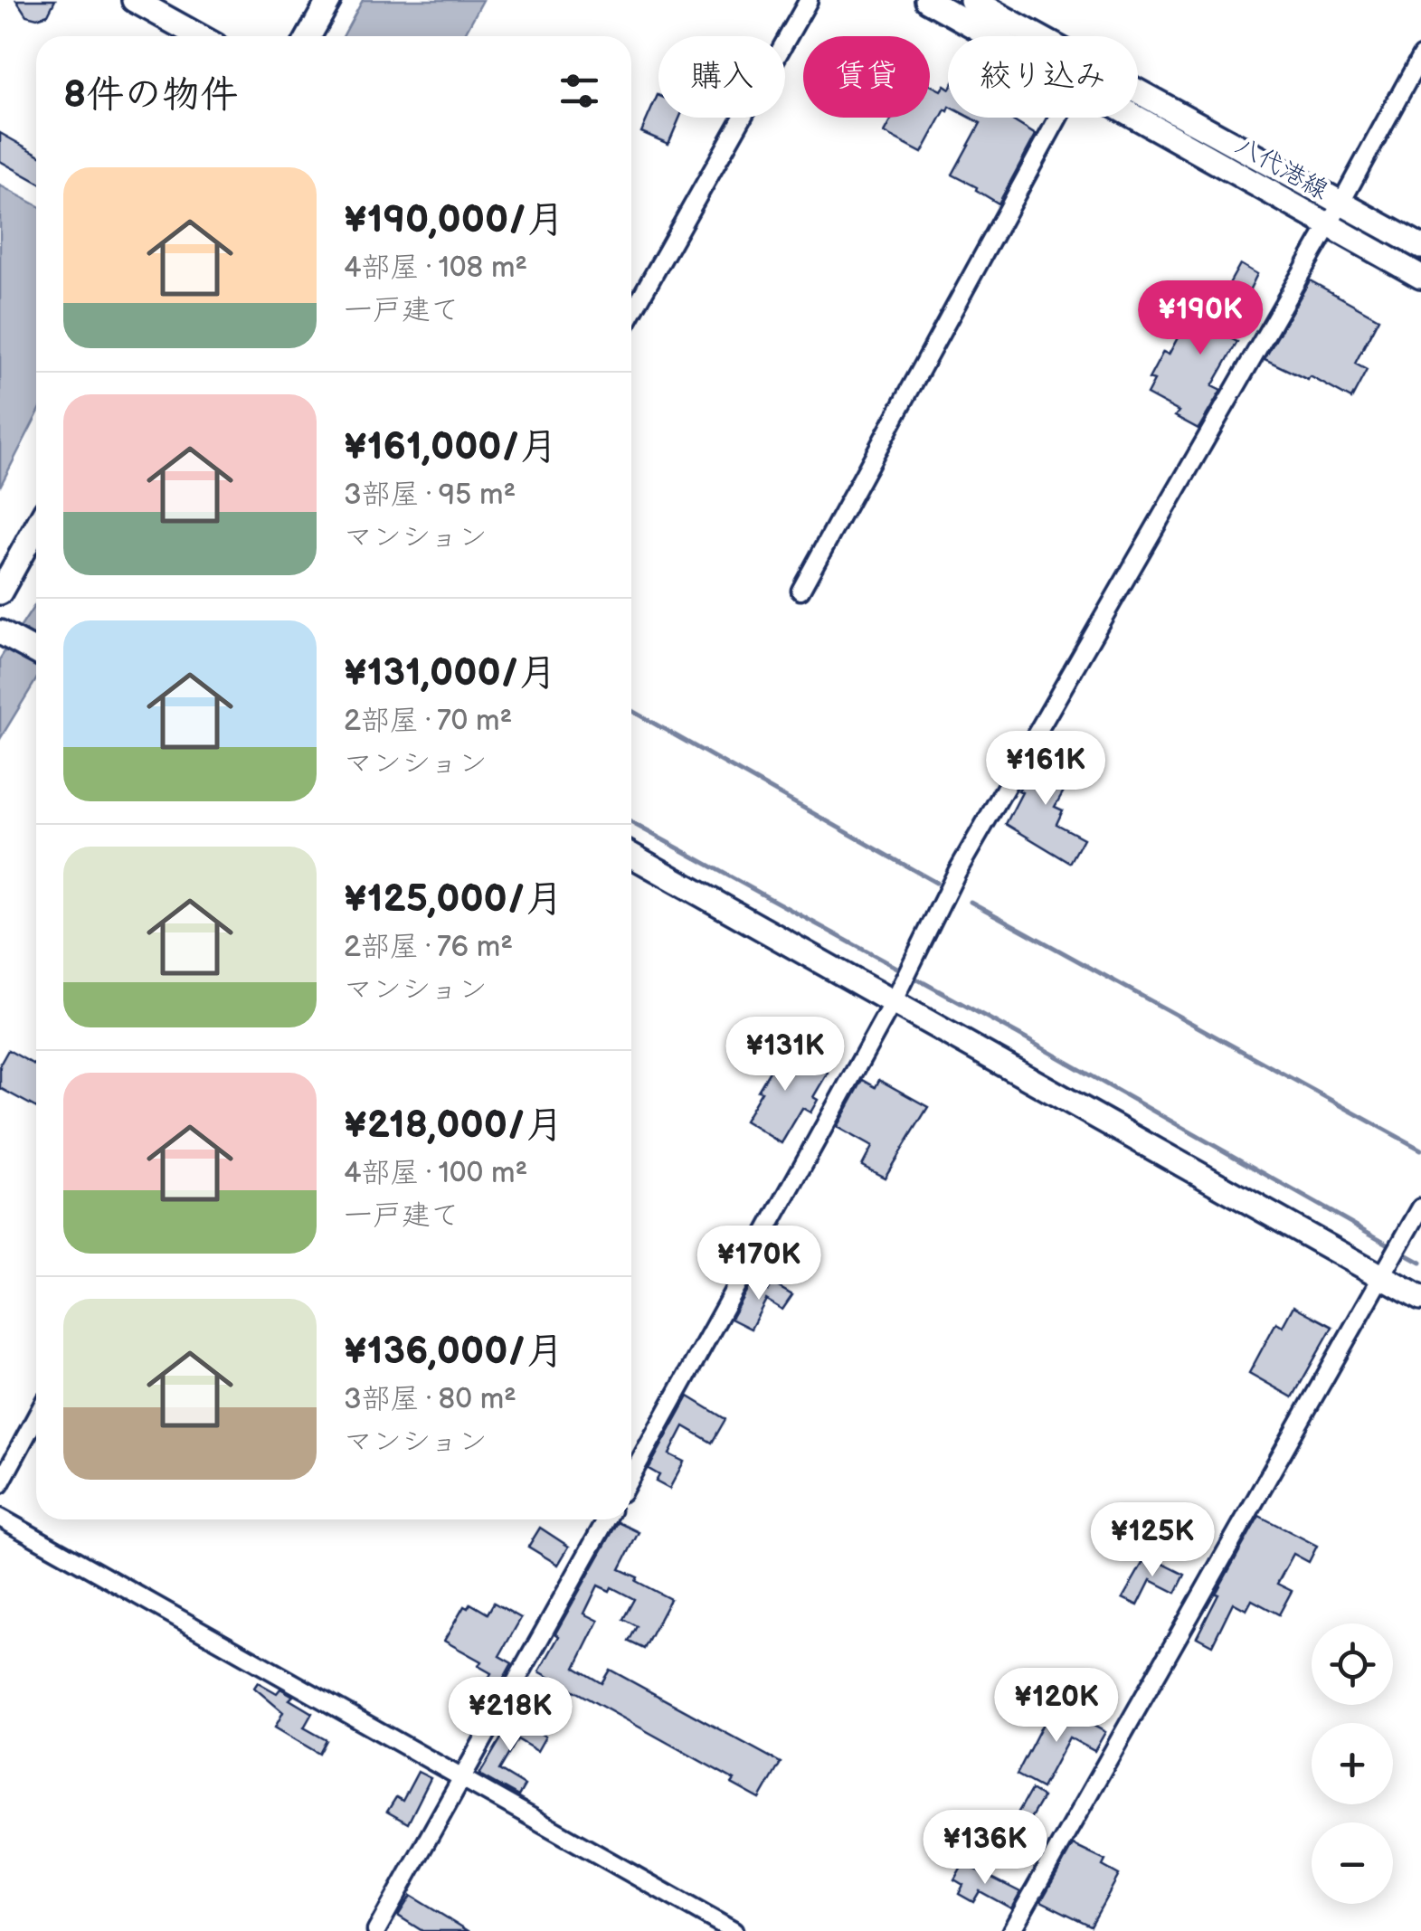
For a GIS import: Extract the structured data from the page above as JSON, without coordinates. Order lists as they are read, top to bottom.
{
  "streets": {
    "street": ["八代港線"]
  },
  "page": {
    "chip": ["購入", "賃貸", "絞り込み"],
    "heading": "8件の物件",
    "list": [
      {
        "name": "¥190,000/月",
        "note": "4部屋 · 108 m² · 一戸建て"
      },
      {
        "name": "¥161,000/月",
        "note": "3部屋 · 95 m² · マンション"
      },
      {
        "name": "¥131,000/月",
        "note": "2部屋 · 70 m² · マンション"
      },
      {
        "name": "¥125,000/月",
        "note": "2部屋 · 76 m² · マンション"
      },
      {
        "name": "¥218,000/月",
        "note": "4部屋 · 100 m² · 一戸建て"
      },
      {
        "name": "¥136,000/月",
        "note": "3部屋 · 80 m² · マンション"
      }
    ],
    "price": [
      "¥190K",
      "¥161K",
      "¥131K",
      "¥170K",
      "¥125K",
      "¥120K",
      "¥218K",
      "¥136K"
    ],
    "map_buttons": ["+", "−"]
  }
}
